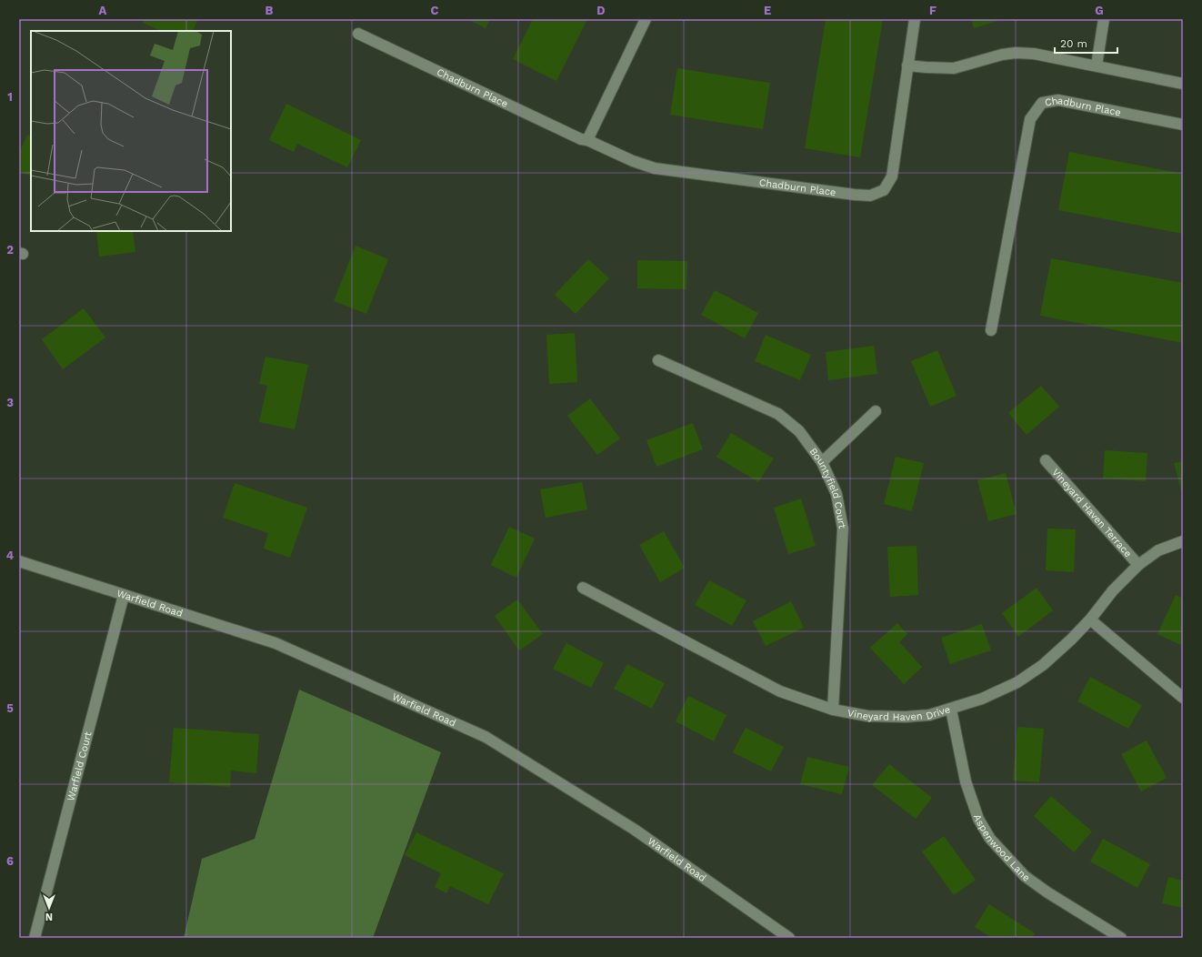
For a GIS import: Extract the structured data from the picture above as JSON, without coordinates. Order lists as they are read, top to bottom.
{
  "streets": {
    "street": [
      "Chadburn Place",
      "Bountyfield Court",
      "Vineyard Haven Terrace",
      "Warfield Road",
      "Vineyard Haven Drive",
      "Warfield Court",
      "Aspenwood Lane"
    ]
  },
  "crossings": [
    ["Bountyfield Court", "Vineyard Haven Drive"],
    ["Vineyard Haven Terrace", "Vineyard Haven Drive"],
    ["Warfield Road", "Warfield Court"],
    ["Vineyard Haven Drive", "Aspenwood Lane"]
  ],
  "scale_bar": "20 m",
  "north": "bottom",
  "grid": {
    "columns": [
      "A",
      "B",
      "C",
      "D",
      "E",
      "F",
      "G"
    ],
    "rows": [
      "1",
      "2",
      "3",
      "4",
      "5",
      "6"
    ]
  }
}
